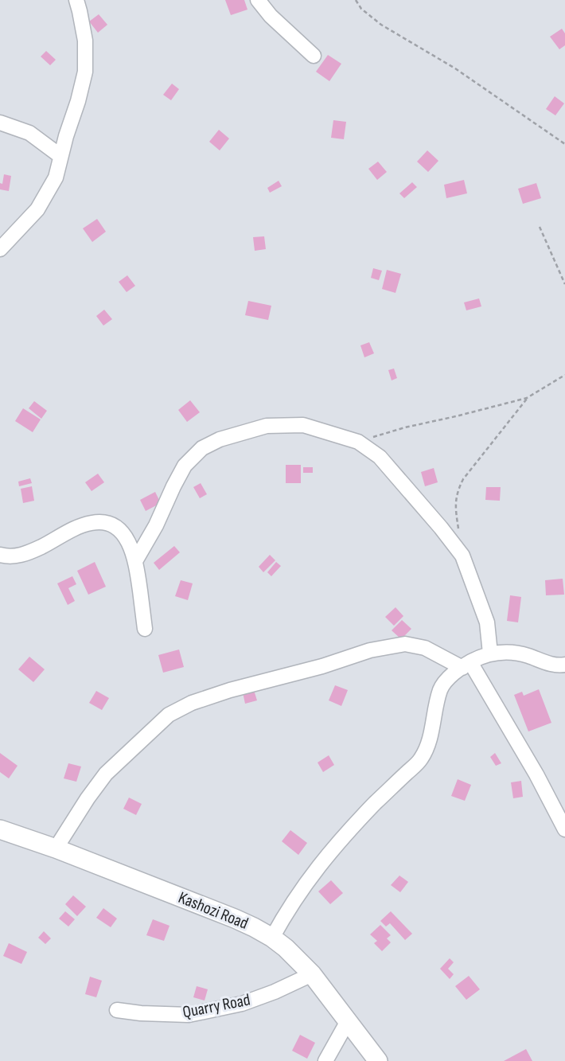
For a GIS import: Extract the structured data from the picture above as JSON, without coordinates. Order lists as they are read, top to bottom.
{
  "streets": {
    "main road": ["Kashozi Road"],
    "street": ["Quarry Road"]
  },
  "crossings": [
    ["Kashozi Road", "Quarry Road"]
  ]
}
